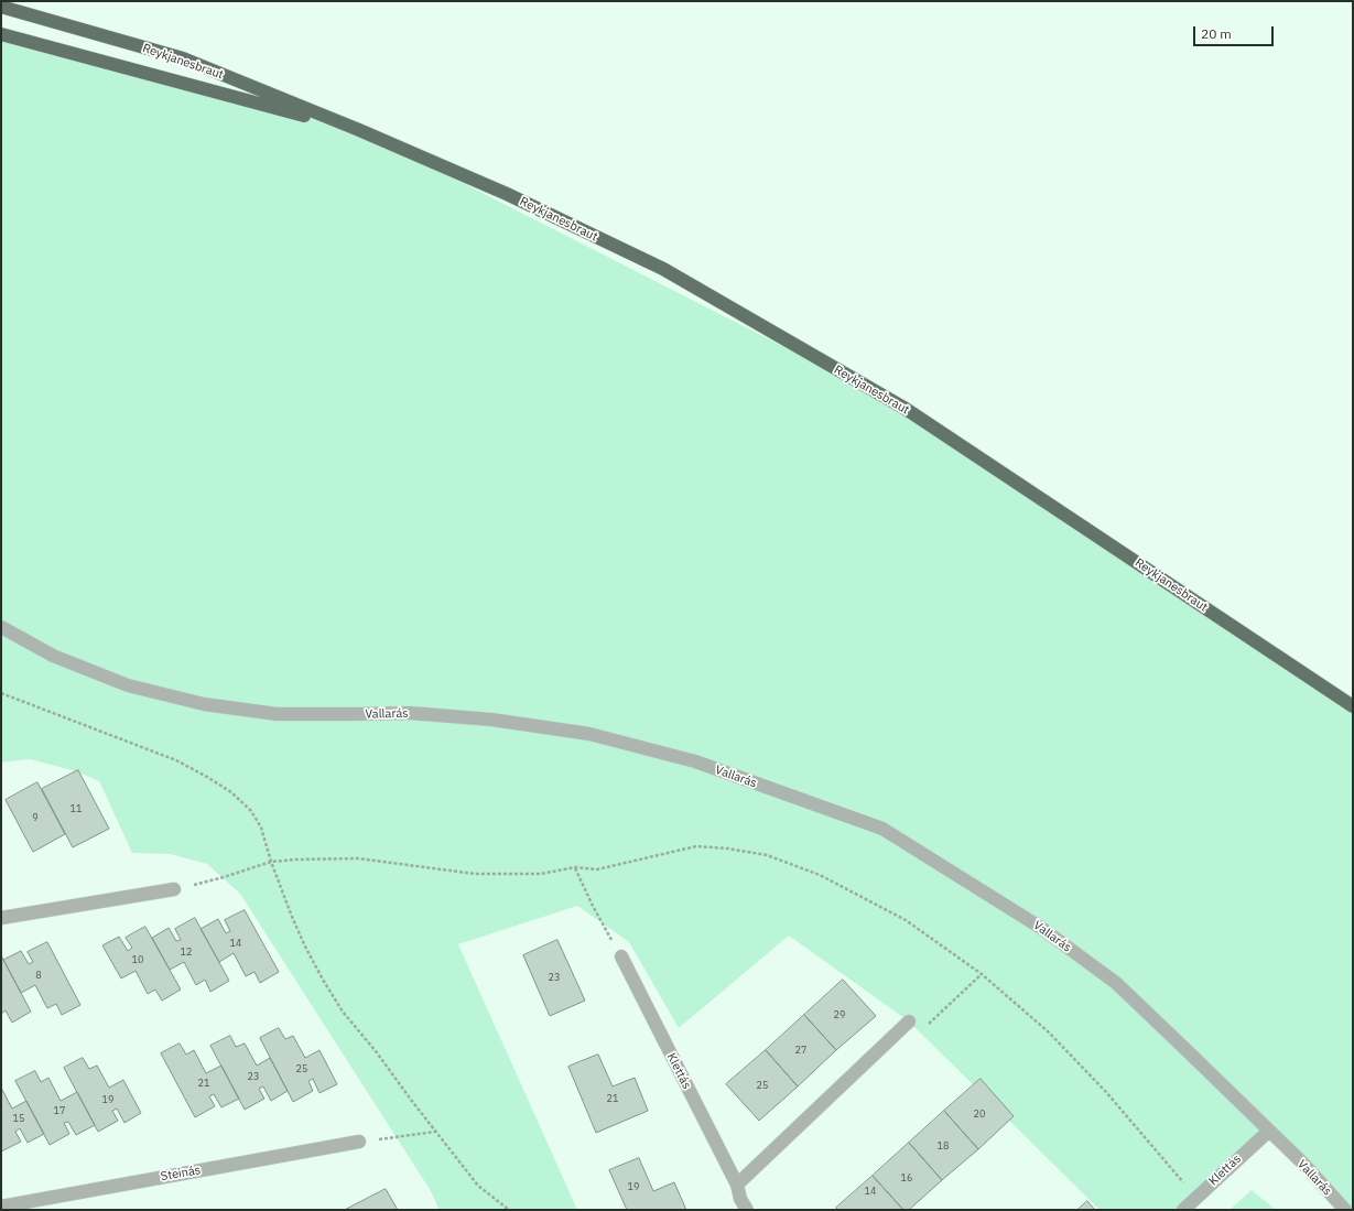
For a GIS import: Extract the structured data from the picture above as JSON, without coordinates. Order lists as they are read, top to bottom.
{
  "streets": {
    "highway": ["Reykjanesbraut"],
    "street": ["Vallarás", "Klettás", "Steinás"]
  },
  "crossings": [
    ["Vallarás", "Klettás"]
  ],
  "house_numbers": [
    "11",
    "9",
    "14",
    "12",
    "10",
    "8",
    "23",
    "29",
    "27",
    "25",
    "23",
    "21",
    "25",
    "21",
    "19",
    "17",
    "20",
    "15",
    "18",
    "16",
    "19",
    "14"
  ],
  "scale_bar": "20 m"
}
